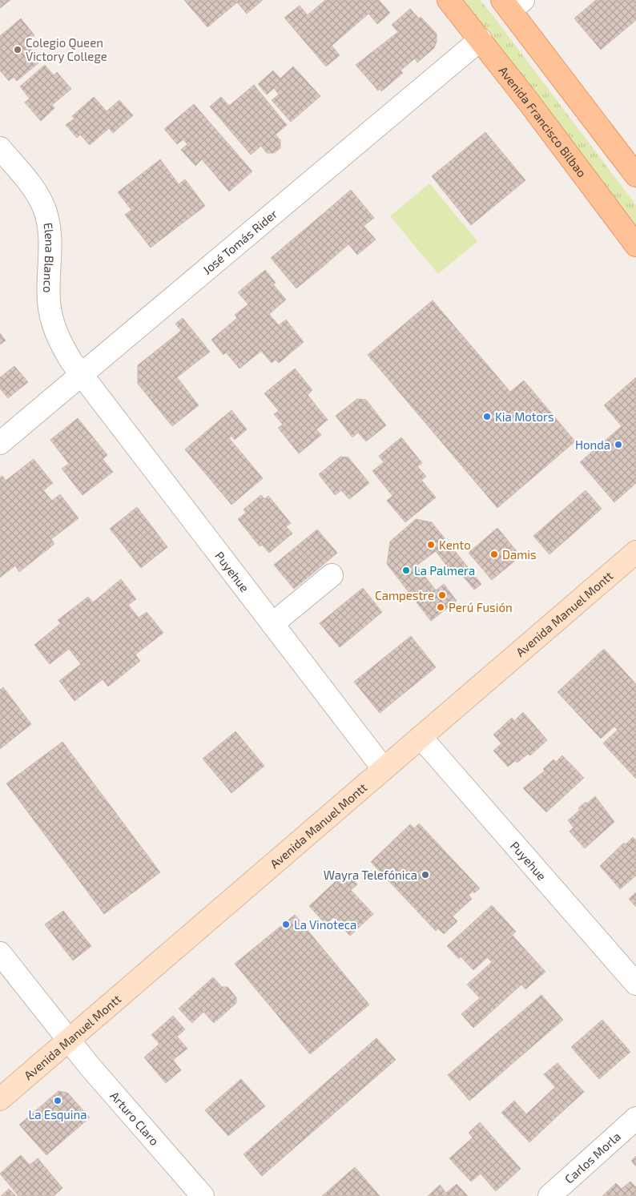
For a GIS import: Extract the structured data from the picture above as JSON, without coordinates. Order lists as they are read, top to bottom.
{
  "streets": {
    "main road": ["Avenida Francisco Bilbao", "Avenida Manuel Montt"],
    "street": [
      "José Tomás Rider",
      "Elena Blanco",
      "Puyehue",
      "Arturo Claro",
      "Carlos Morla"
    ]
  },
  "crossings": [
    ["Avenida Francisco Bilbao", "José Tomás Rider"],
    ["José Tomás Rider", "Elena Blanco"],
    ["José Tomás Rider", "Puyehue"],
    ["Elena Blanco", "Puyehue"],
    ["Puyehue", "Avenida Manuel Montt"],
    ["Avenida Manuel Montt", "Arturo Claro"]
  ],
  "places": [
    "Colegio Queen Victory College",
    "Kia Motors",
    "Honda",
    "Kento",
    "Damis",
    "La Palmera",
    "Campestre",
    "Perú Fusión",
    "Wayra Telefónica",
    "La Vinoteca",
    "La Esquina"
  ]
}
